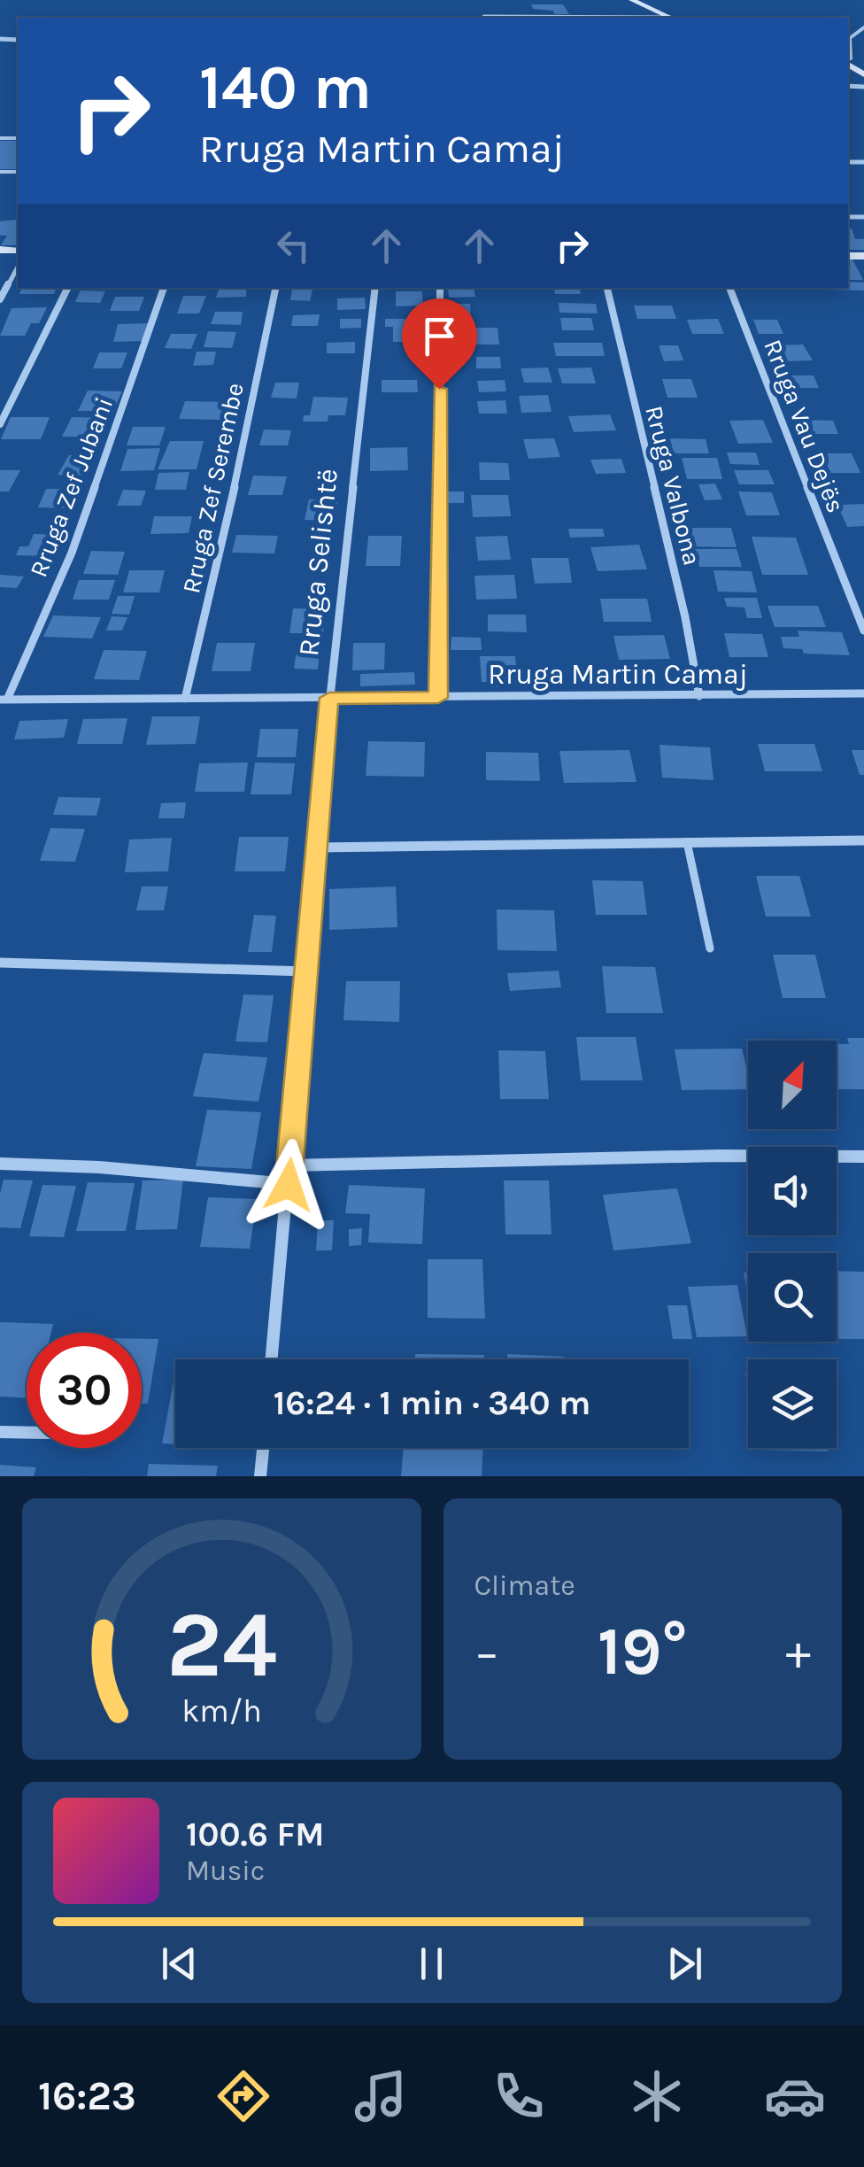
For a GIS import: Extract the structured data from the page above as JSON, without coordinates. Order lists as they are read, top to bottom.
{
  "streets": {
    "street": [
      "Rruga Vau Dejës",
      "Rruga Valbona",
      "Rruga Zef Jubani",
      "Rruga Zef Serembe",
      "Rruga Selishtë",
      "Rruga Martin Camaj"
    ]
  },
  "crossings": [
    ["Rruga Valbona", "Rruga Martin Camaj"],
    ["Rruga Zef Jubani", "Rruga Martin Camaj"],
    ["Rruga Zef Serembe", "Rruga Martin Camaj"],
    ["Rruga Selishtë", "Rruga Martin Camaj"]
  ],
  "north": "top right",
  "page": {
    "turn": ["140 m", "Rruga Martin Camaj"],
    "limit": "30",
    "trip": "16:24 · 1 min · 340 m",
    "tile": "Climate",
    "heat": ["−", "19°", "+"],
    "song": ["100.6 FM", "Music"],
    "tabs": "16:23",
    "gauge": ["24", "km/h"]
  }
}
